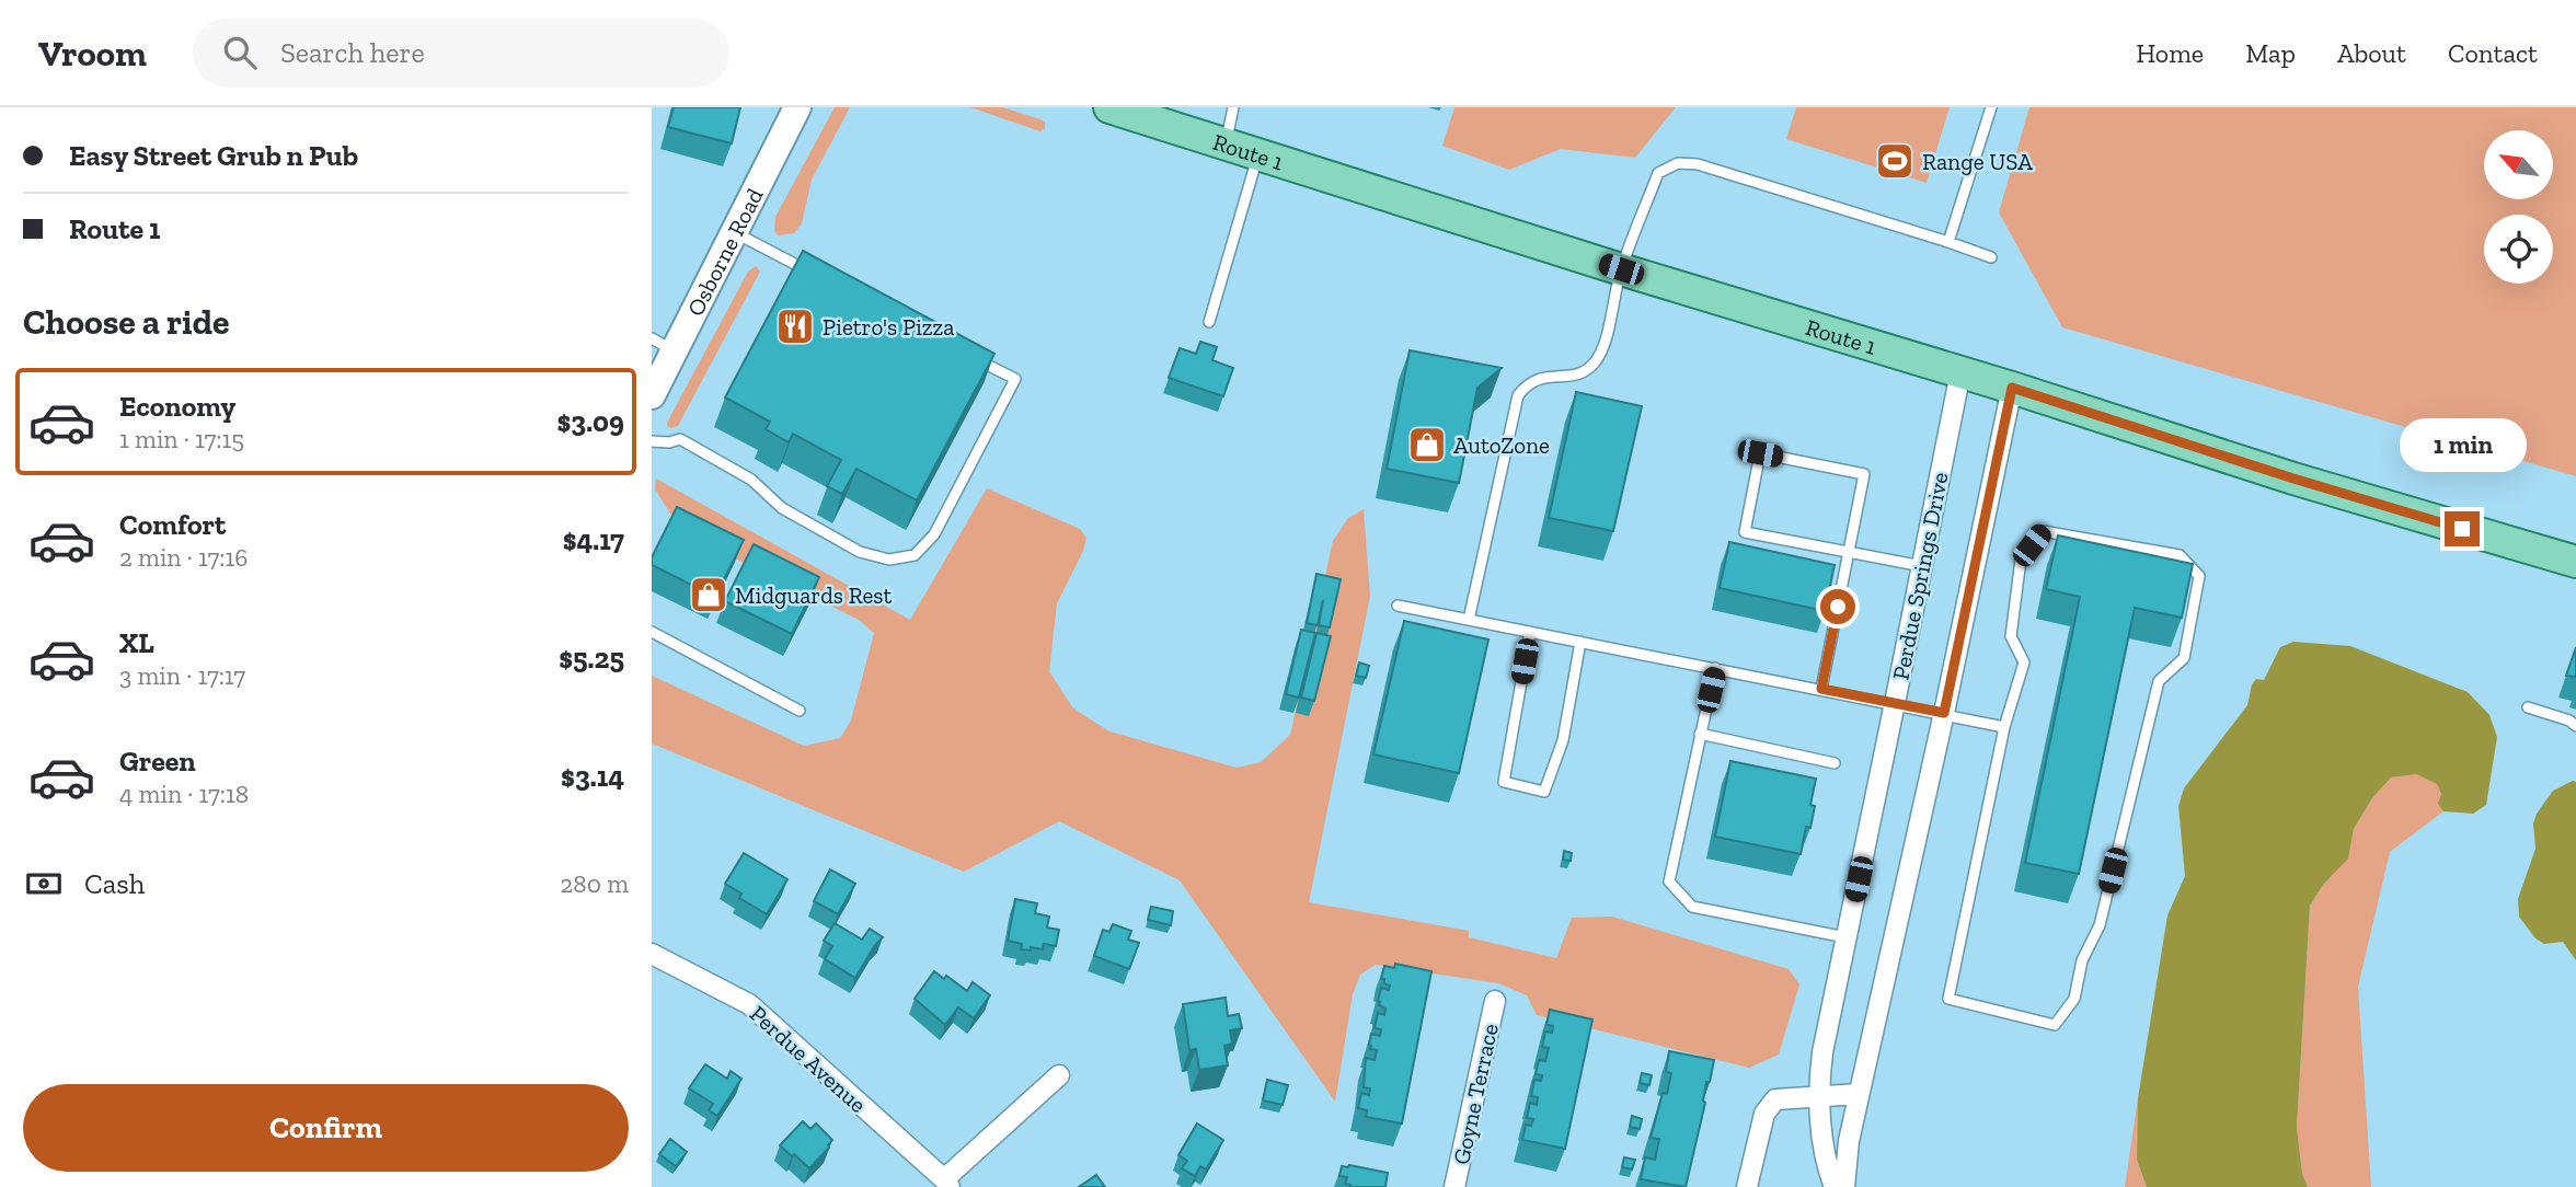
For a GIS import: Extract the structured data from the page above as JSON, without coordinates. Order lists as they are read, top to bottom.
{
  "streets": {
    "main road": ["Route 1"],
    "street": [
      "Osborne Road",
      "Perdue Springs Drive",
      "Perdue Avenue",
      "Goyne Terrace"
    ]
  },
  "crossings": [
    ["Route 1", "Perdue Springs Drive"]
  ],
  "places": {
    "sports": ["Range USA"],
    "restaurant": ["Pietro's Pizza"],
    "shop": ["AutoZone", "Midguards Rest"]
  },
  "north": "top left",
  "page": {
    "header": "Vroom",
    "search": "Search here",
    "nav": [
      "Home",
      "Map",
      "About",
      "Contact"
    ],
    "banner": ["Easy Street Grub n Pub", "Route 1"],
    "heading": "Choose a ride",
    "list": [
      {
        "name": "Economy",
        "note": "1 min · 17:15",
        "value": "$3.09"
      },
      {
        "name": "Comfort",
        "note": "2 min · 17:16",
        "value": "$4.17"
      },
      {
        "name": "XL",
        "note": "3 min · 17:17",
        "value": "$5.25"
      },
      {
        "name": "Green",
        "note": "4 min · 17:18",
        "value": "$3.14"
      }
    ],
    "bubble": "1 min",
    "pay": ["Cash", "280 m"],
    "buttons": "Confirm"
  }
}
